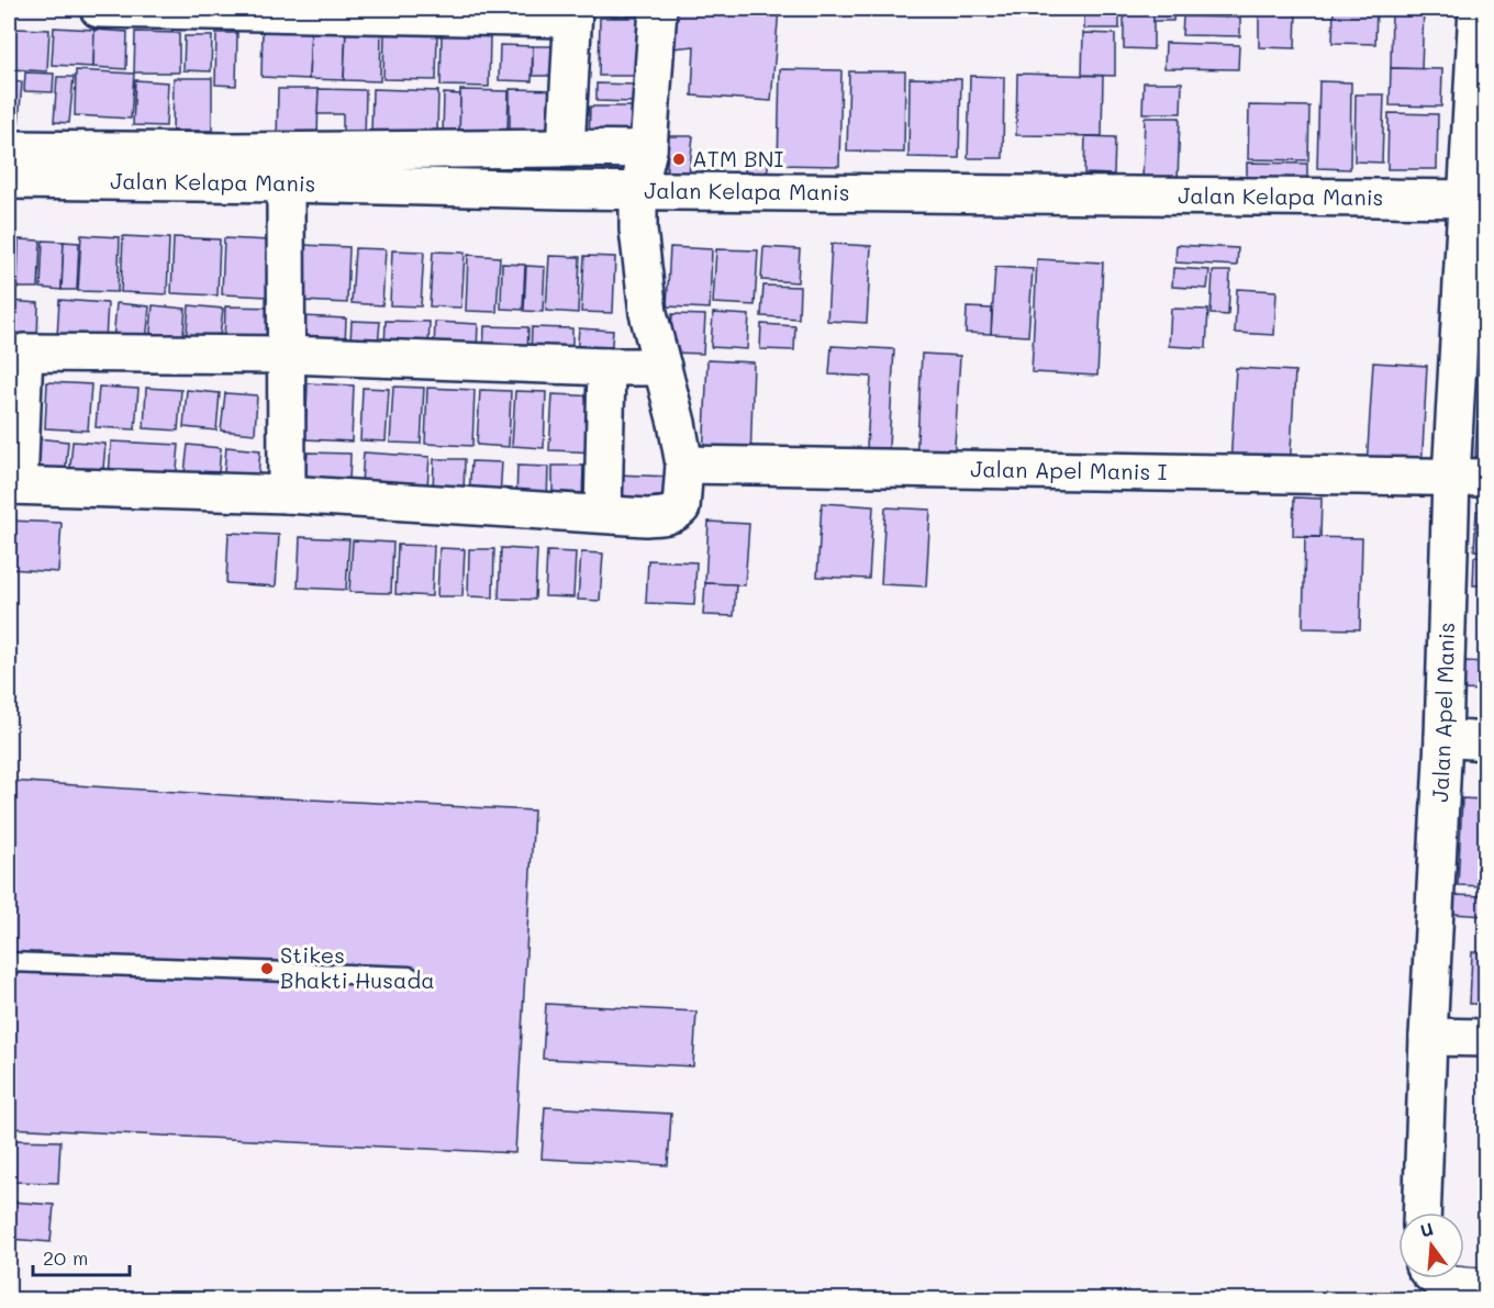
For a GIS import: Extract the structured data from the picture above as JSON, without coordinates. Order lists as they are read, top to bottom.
{
  "streets": {
    "street": ["Jalan Kelapa Manis", "Jalan Apel Manis I", "Jalan Apel Manis"]
  },
  "crossings": [
    ["Jalan Kelapa Manis", "Jalan Apel Manis"],
    ["Jalan Apel Manis I", "Jalan Apel Manis"]
  ],
  "places": ["ATM BNI", "Stikes Bhakti Husada"],
  "scale_bar": "20 m",
  "north": "top"
}
